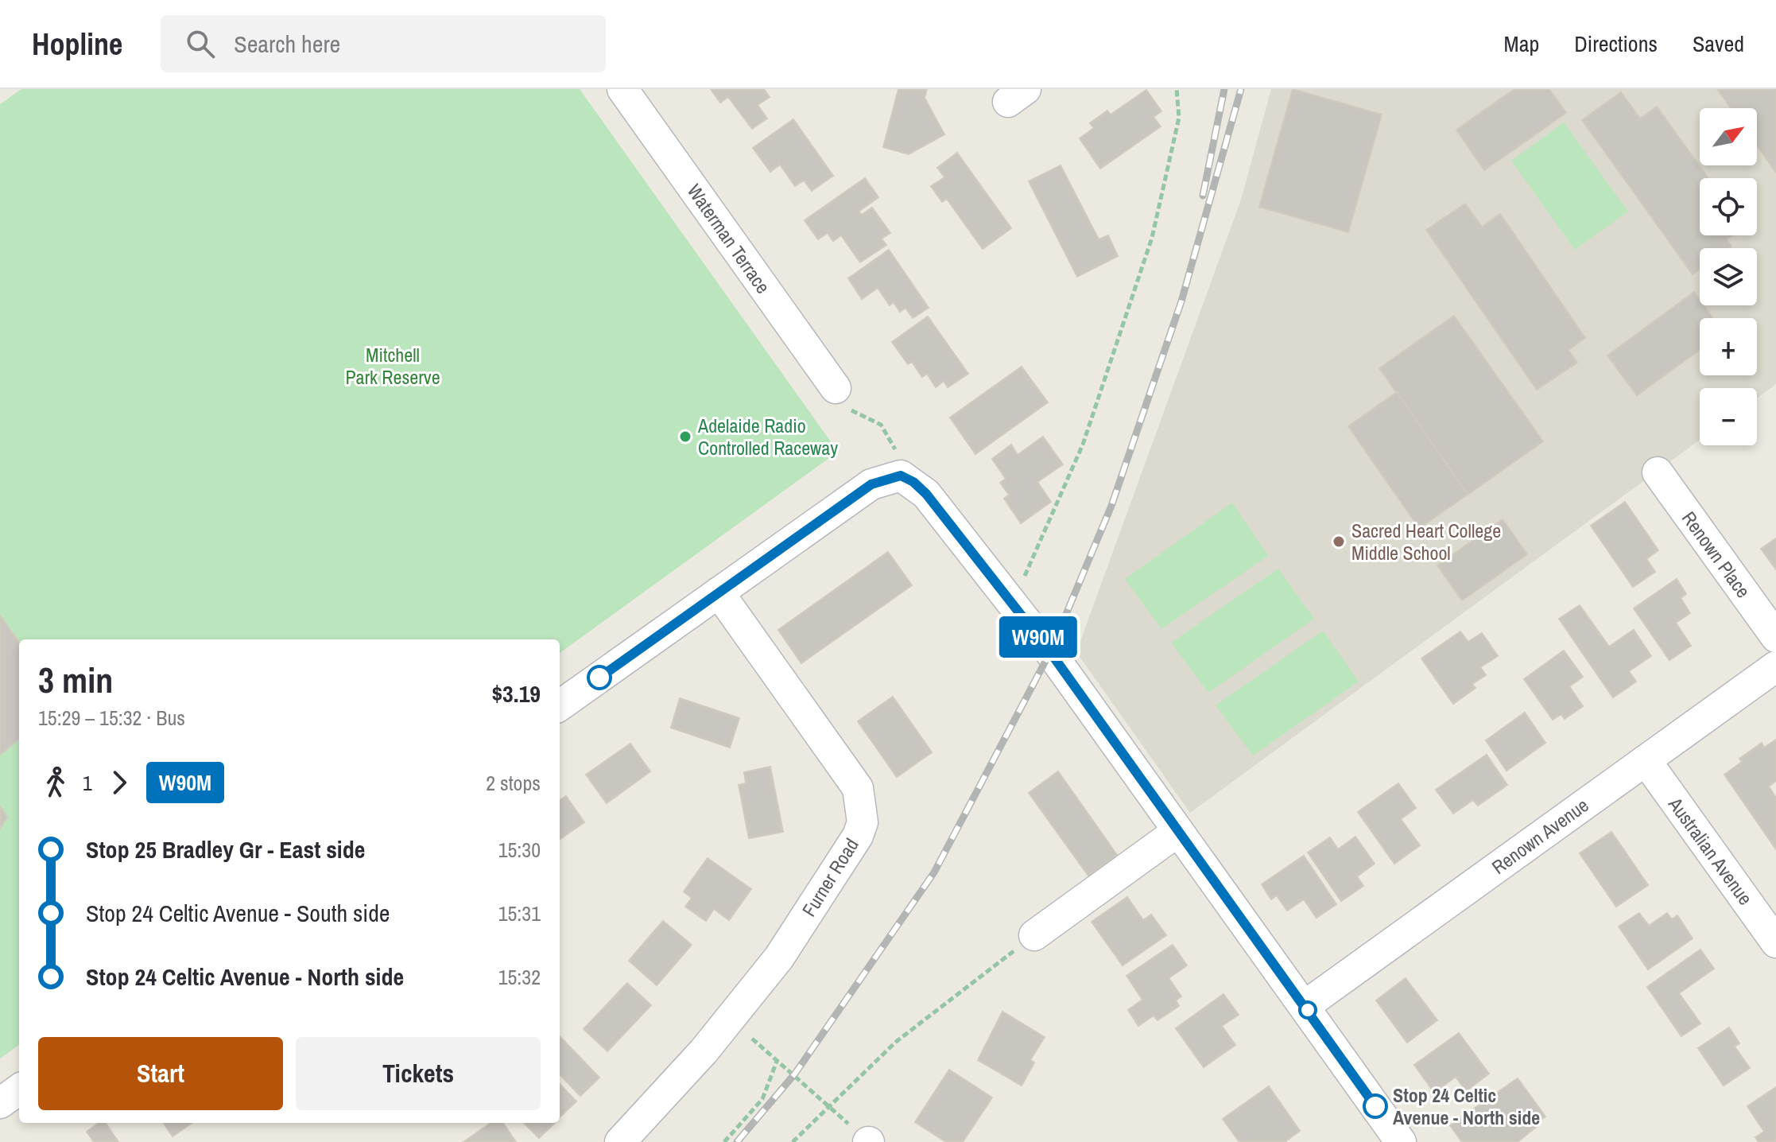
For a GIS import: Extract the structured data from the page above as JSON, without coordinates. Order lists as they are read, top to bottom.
{
  "streets": {
    "street": [
      "Waterman Terrace",
      "Renown Place",
      "Renown Avenue",
      "Australian Avenue",
      "Furner Road"
    ]
  },
  "crossings": [
    ["Renown Avenue", "Australian Avenue"]
  ],
  "parks": ["Mitchell Park Reserve"],
  "places": ["Adelaide Radio Controlled Raceway", "Sacred Heart College Middle School", "Stop 24 Celtic Avenue - North side"],
  "lines": ["bus line W90M"],
  "north": "top right",
  "page": {
    "header": "Hopline",
    "search": "Search here",
    "nav": ["Map", "Directions", "Saved"],
    "on_map": "W90M",
    "map_buttons": ["+", "−"],
    "heading": ["3 min", "15:29 – 15:32 · Bus", "$3.19"],
    "legs": ["1", "W90M", "2 stops"],
    "list": [
      {
        "name": "Stop 25 Bradley Gr - East side",
        "value": "15:30"
      },
      {
        "name": "Stop 24 Celtic Avenue - South side",
        "value": "15:31"
      },
      {
        "name": "Stop 24 Celtic Avenue - North side",
        "value": "15:32"
      }
    ],
    "buttons": ["Start", "Tickets"]
  }
}
